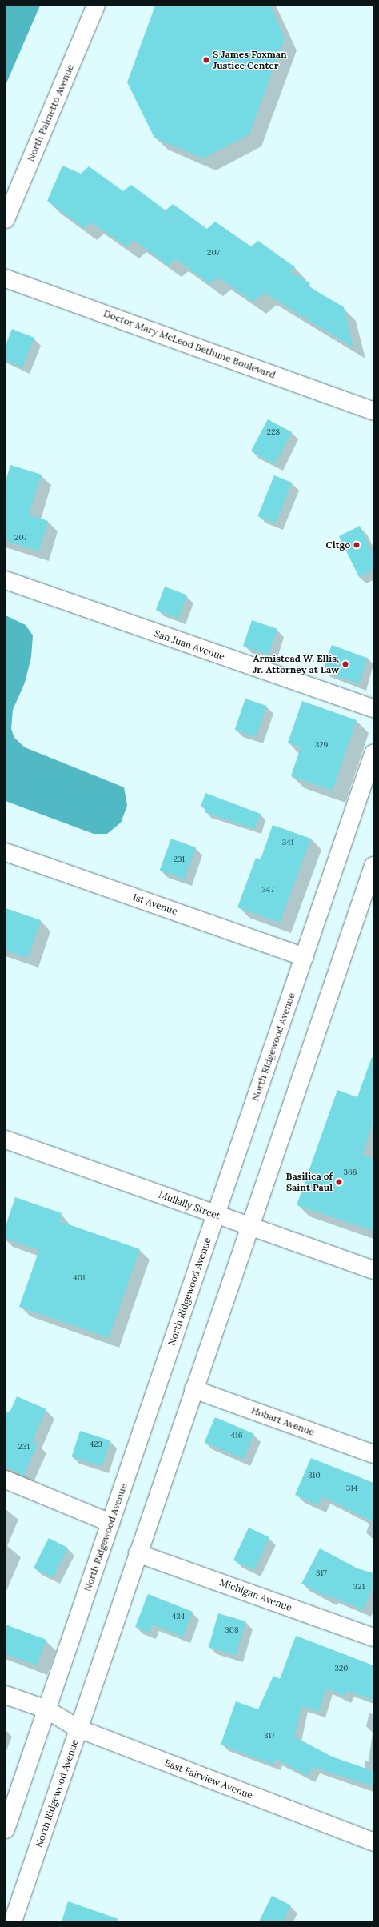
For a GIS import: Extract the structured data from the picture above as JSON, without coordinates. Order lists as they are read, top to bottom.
{
  "streets": {
    "main road": [
      "North Palmetto Avenue",
      "Doctor Mary McLeod Bethune Boulevard",
      "San Juan Avenue",
      "1st Avenue",
      "North Ridgewood Avenue",
      "Mullally Street",
      "Hobart Avenue",
      "Michigan Avenue",
      "East Fairview Avenue"
    ]
  },
  "crossings": [
    ["1st Avenue", "North Ridgewood Avenue"],
    ["North Ridgewood Avenue", "Mullally Street"],
    ["North Ridgewood Avenue", "Hobart Avenue"],
    ["North Ridgewood Avenue", "Michigan Avenue"],
    ["North Ridgewood Avenue", "East Fairview Avenue"]
  ],
  "places": [
    "S James Foxman Justice Center",
    "Citgo",
    "Armistead W. Ellis, Jr. Attorney at Law",
    "Basilica of Saint Paul"
  ],
  "house_numbers": [
    "207",
    "228",
    "207",
    "329",
    "341",
    "231",
    "347",
    "368",
    "401",
    "416",
    "423",
    "231",
    "310",
    "314",
    "317",
    "321",
    "434",
    "308",
    "320",
    "317"
  ]
}
